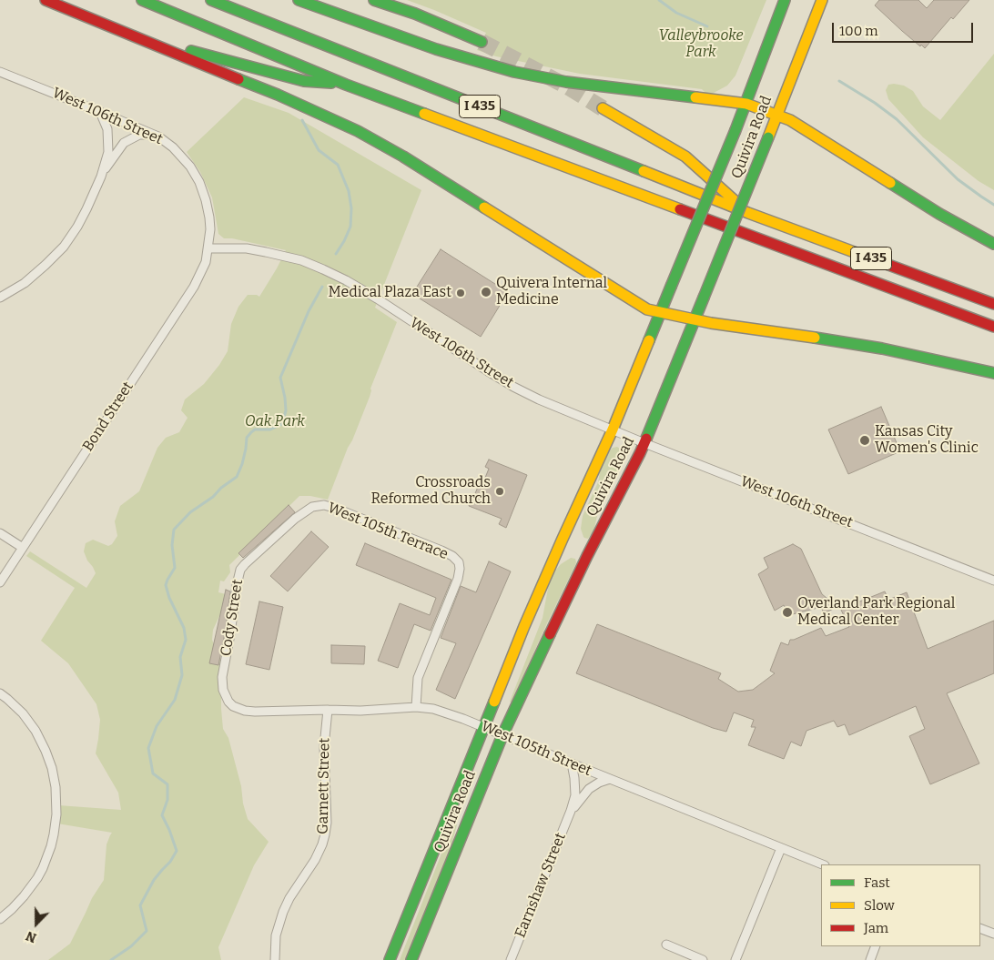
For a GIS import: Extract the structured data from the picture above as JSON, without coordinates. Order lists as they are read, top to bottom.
{
  "streets": {
    "main road": ["I 435", "Quivira Road"],
    "street": [
      "West 106th Street",
      "Bond Street",
      "West 105th Terrace",
      "Cody Street",
      "West 105th Street",
      "Garnett Street",
      "Earnshaw Street"
    ]
  },
  "crossings": [
    ["West 106th Street", "Quivira Road"],
    ["West 106th Street", "Bond Street"],
    ["Quivira Road", "West 105th Street"],
    ["West 105th Terrace", "Cody Street"],
    ["West 105th Terrace", "West 105th Street"],
    ["Cody Street", "West 105th Street"],
    ["West 105th Street", "Garnett Street"],
    ["West 105th Street", "Earnshaw Street"]
  ],
  "parks": ["Valleybrooke Park", "Oak Park"],
  "places": [
    "Quivera Internal Medicine",
    "Medical Plaza East",
    "Kansas City Women's Clinic",
    "Crossroads Reformed Church",
    "Overland Park Regional Medical Center"
  ],
  "legend": ["Fast", "Slow", "Jam"],
  "scale_bar": "100 m",
  "north": "bottom"
}
